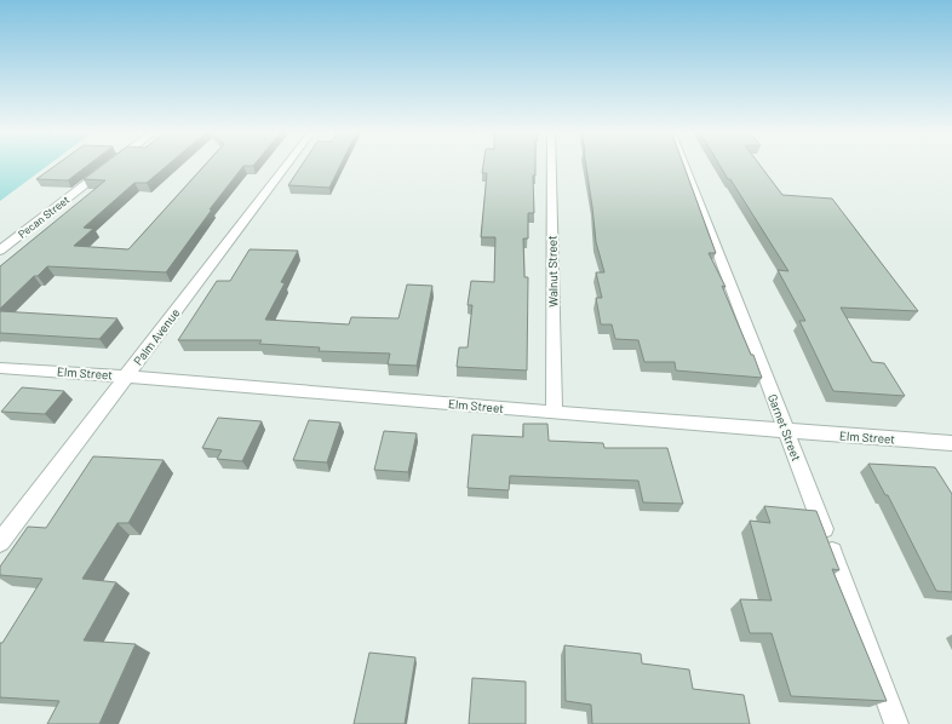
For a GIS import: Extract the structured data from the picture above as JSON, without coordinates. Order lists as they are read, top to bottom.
{
  "streets": {
    "street": [
      "Pecan Street",
      "Walnut Street",
      "Palm Avenue",
      "Elm Street",
      "Garnet Street"
    ]
  },
  "crossings": [
    ["Walnut Street", "Elm Street"],
    ["Palm Avenue", "Elm Street"],
    ["Elm Street", "Garnet Street"]
  ]
}
